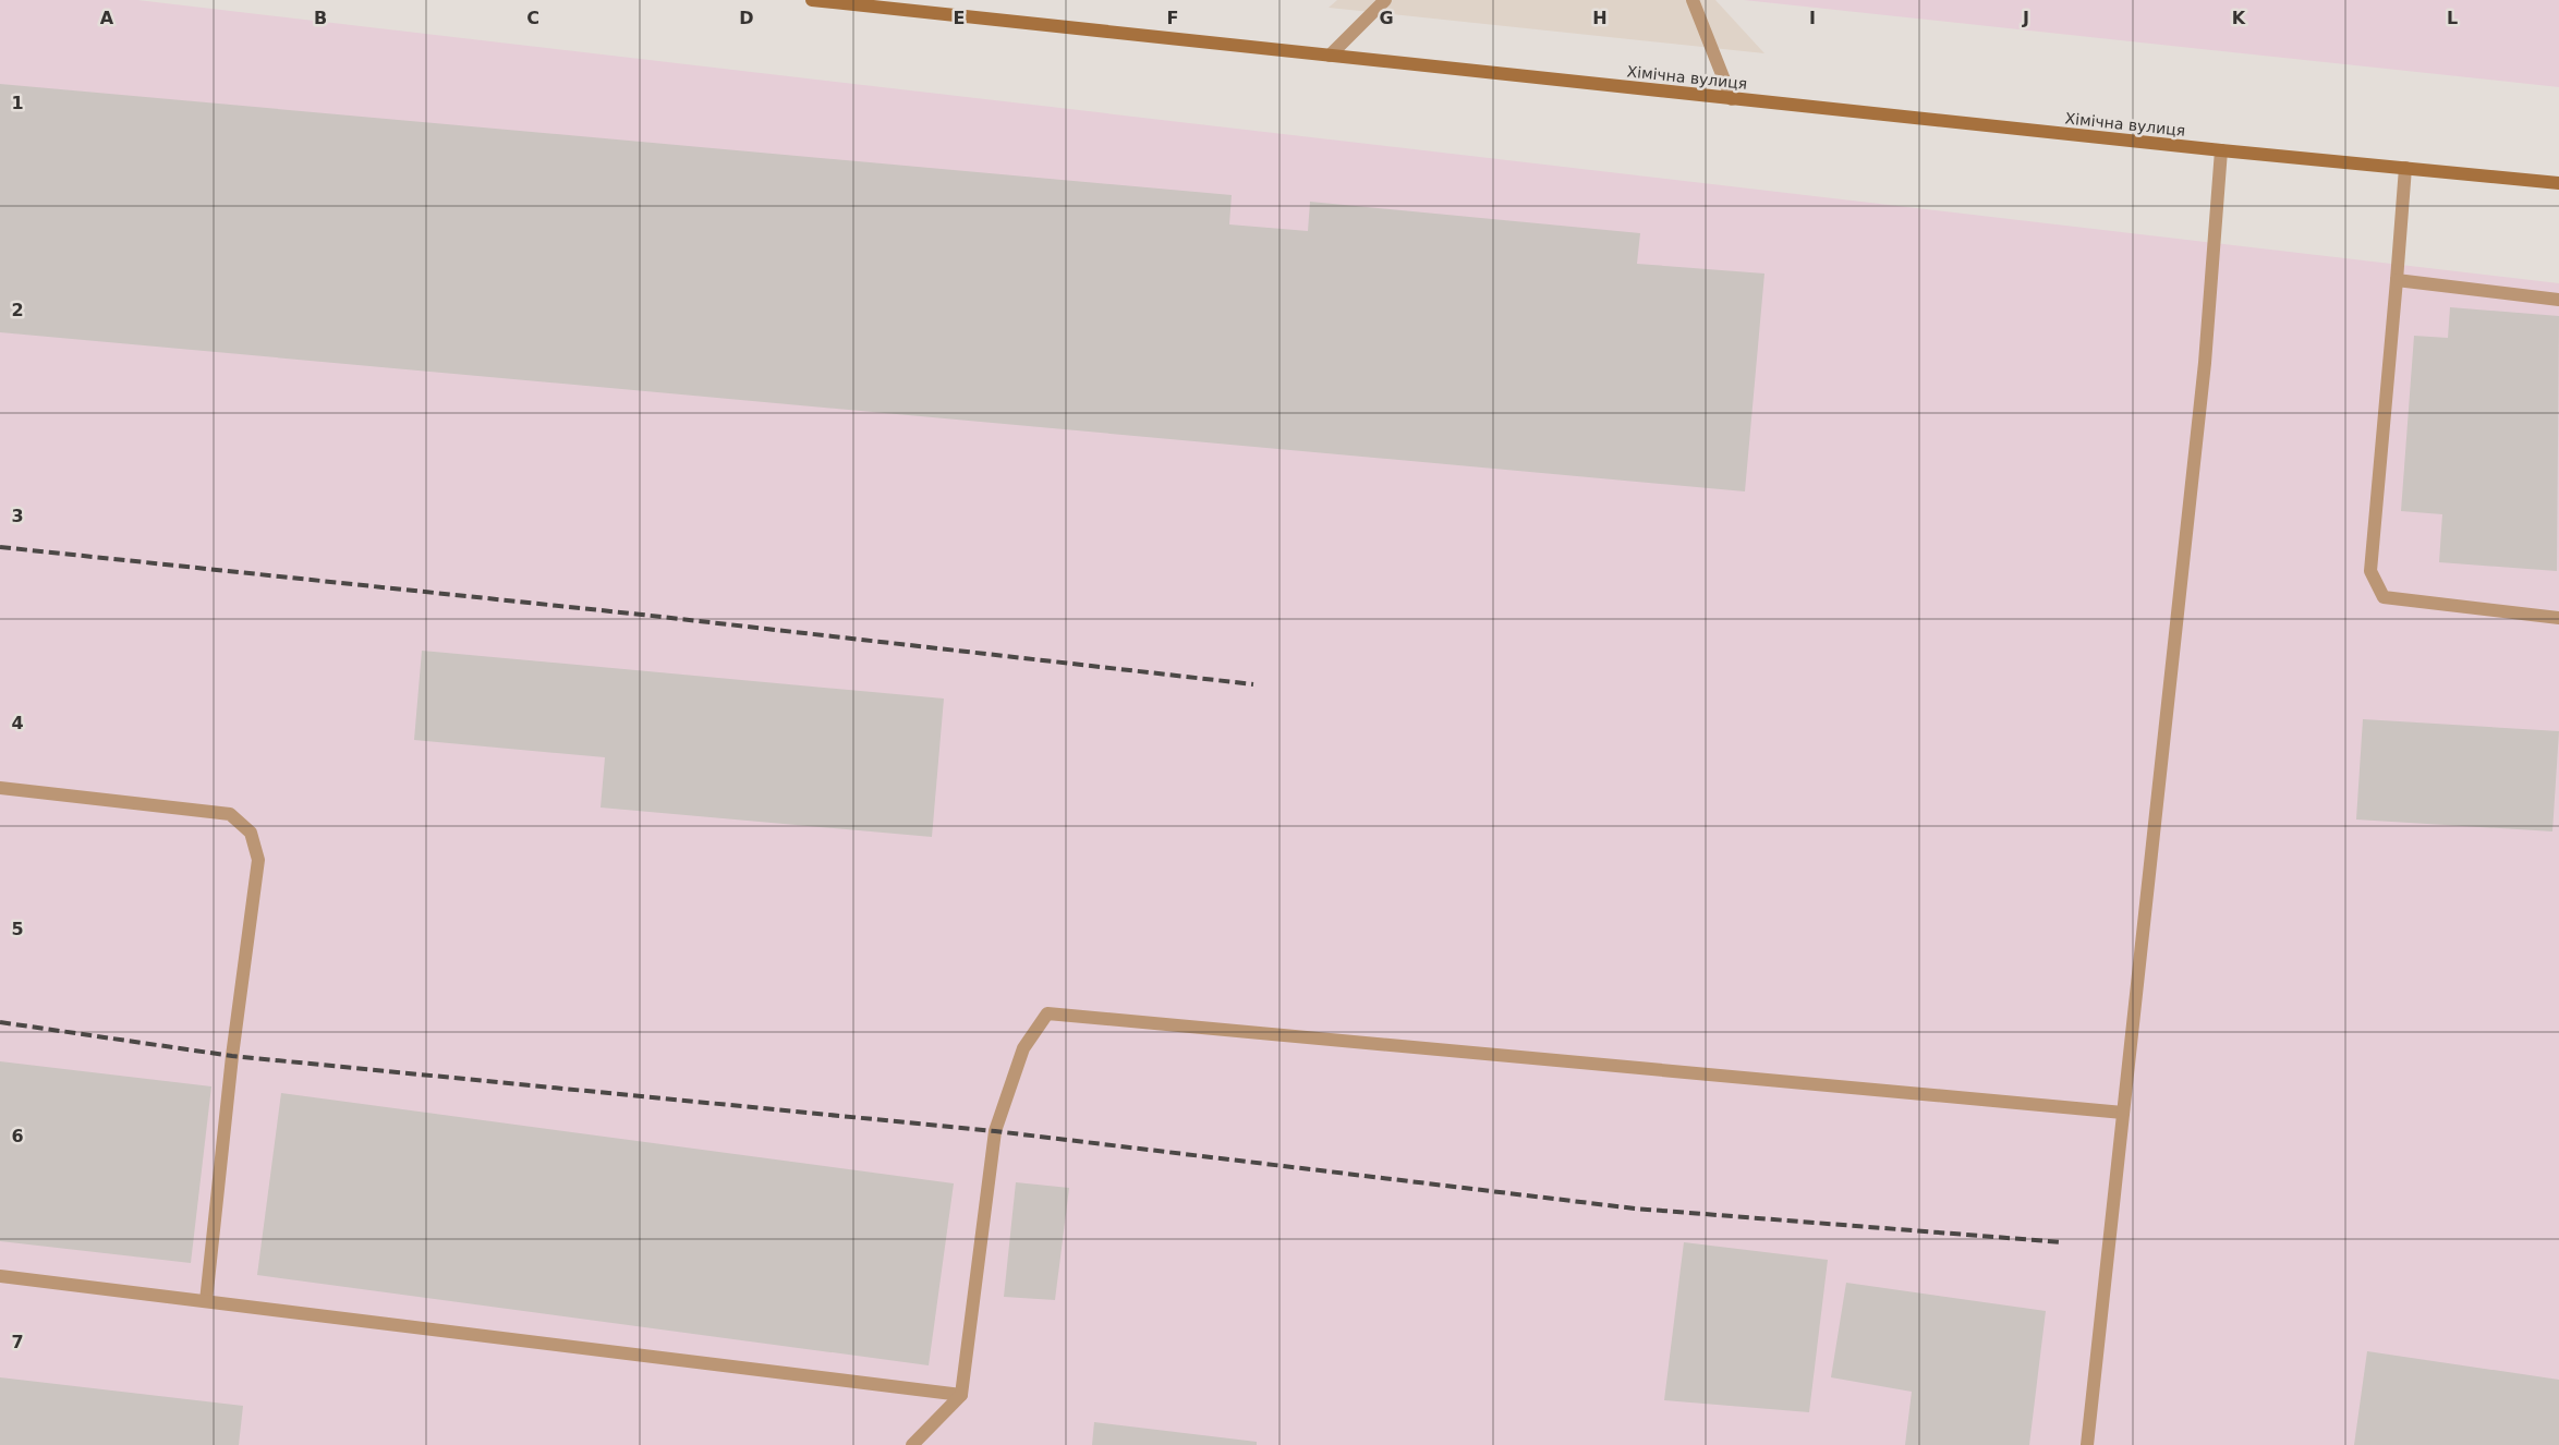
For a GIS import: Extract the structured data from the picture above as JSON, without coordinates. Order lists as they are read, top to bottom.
{
  "streets": {
    "main road": ["Хімічна вулиця"]
  },
  "grid": {
    "columns": [
      "A",
      "B",
      "C",
      "D",
      "E",
      "F",
      "G",
      "H",
      "I",
      "J",
      "K",
      "L"
    ],
    "rows": [
      "1",
      "2",
      "3",
      "4",
      "5",
      "6",
      "7"
    ]
  }
}
